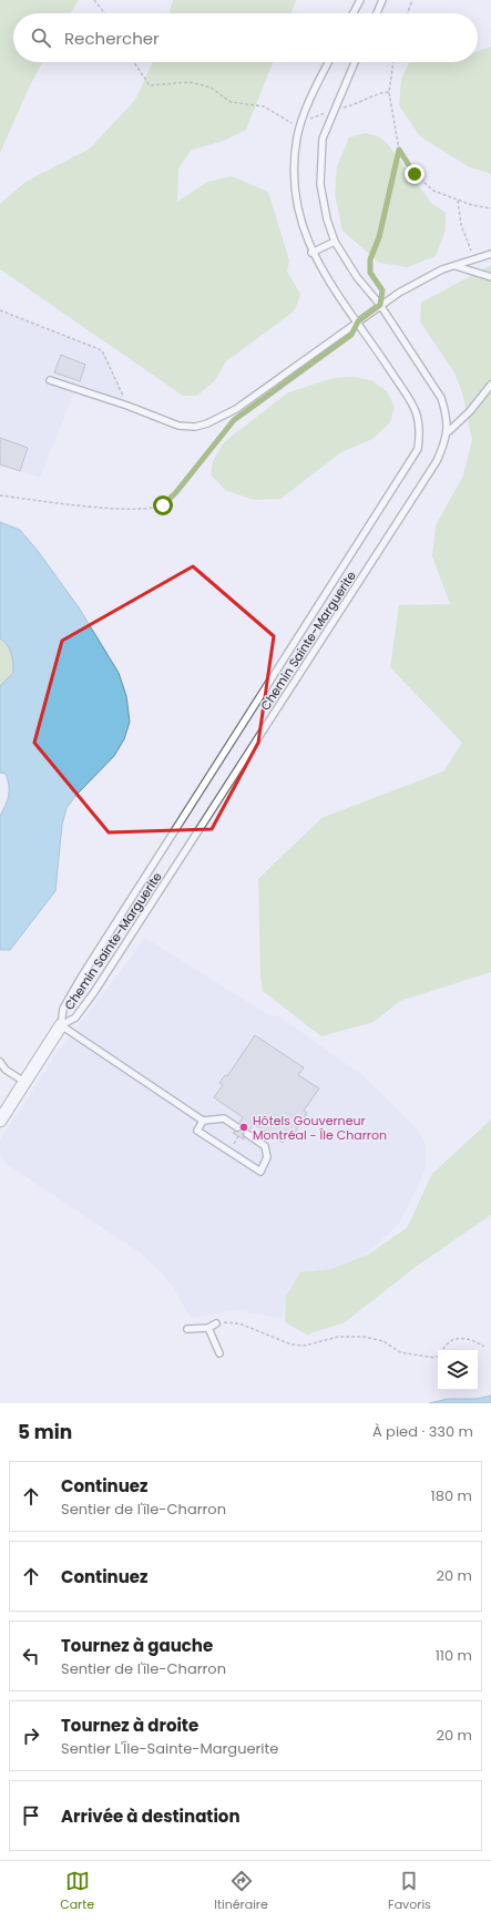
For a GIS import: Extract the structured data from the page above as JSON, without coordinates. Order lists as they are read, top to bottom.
{
  "streets": {
    "lane": ["Chemin Sainte-Marguerite"]
  },
  "places": ["Hôtels Gouverneur Montréal - Île Charron"],
  "page": {
    "search": "Rechercher",
    "heading": ["5 min", "À pied · 330 m"],
    "list": [
      ["Continuez", "Sentier de l'île-Charron", "180 m"],
      ["Continuez", "20 m"],
      ["Tournez à gauche", "Sentier de l'île-Charron", "110 m"],
      ["Tournez à droite", "Sentier L'Île-Sainte-Marguerite", "20 m"],
      "Arrivée à destination"
    ],
    "nav": ["Carte", "Itinéraire", "Favoris"]
  }
}
